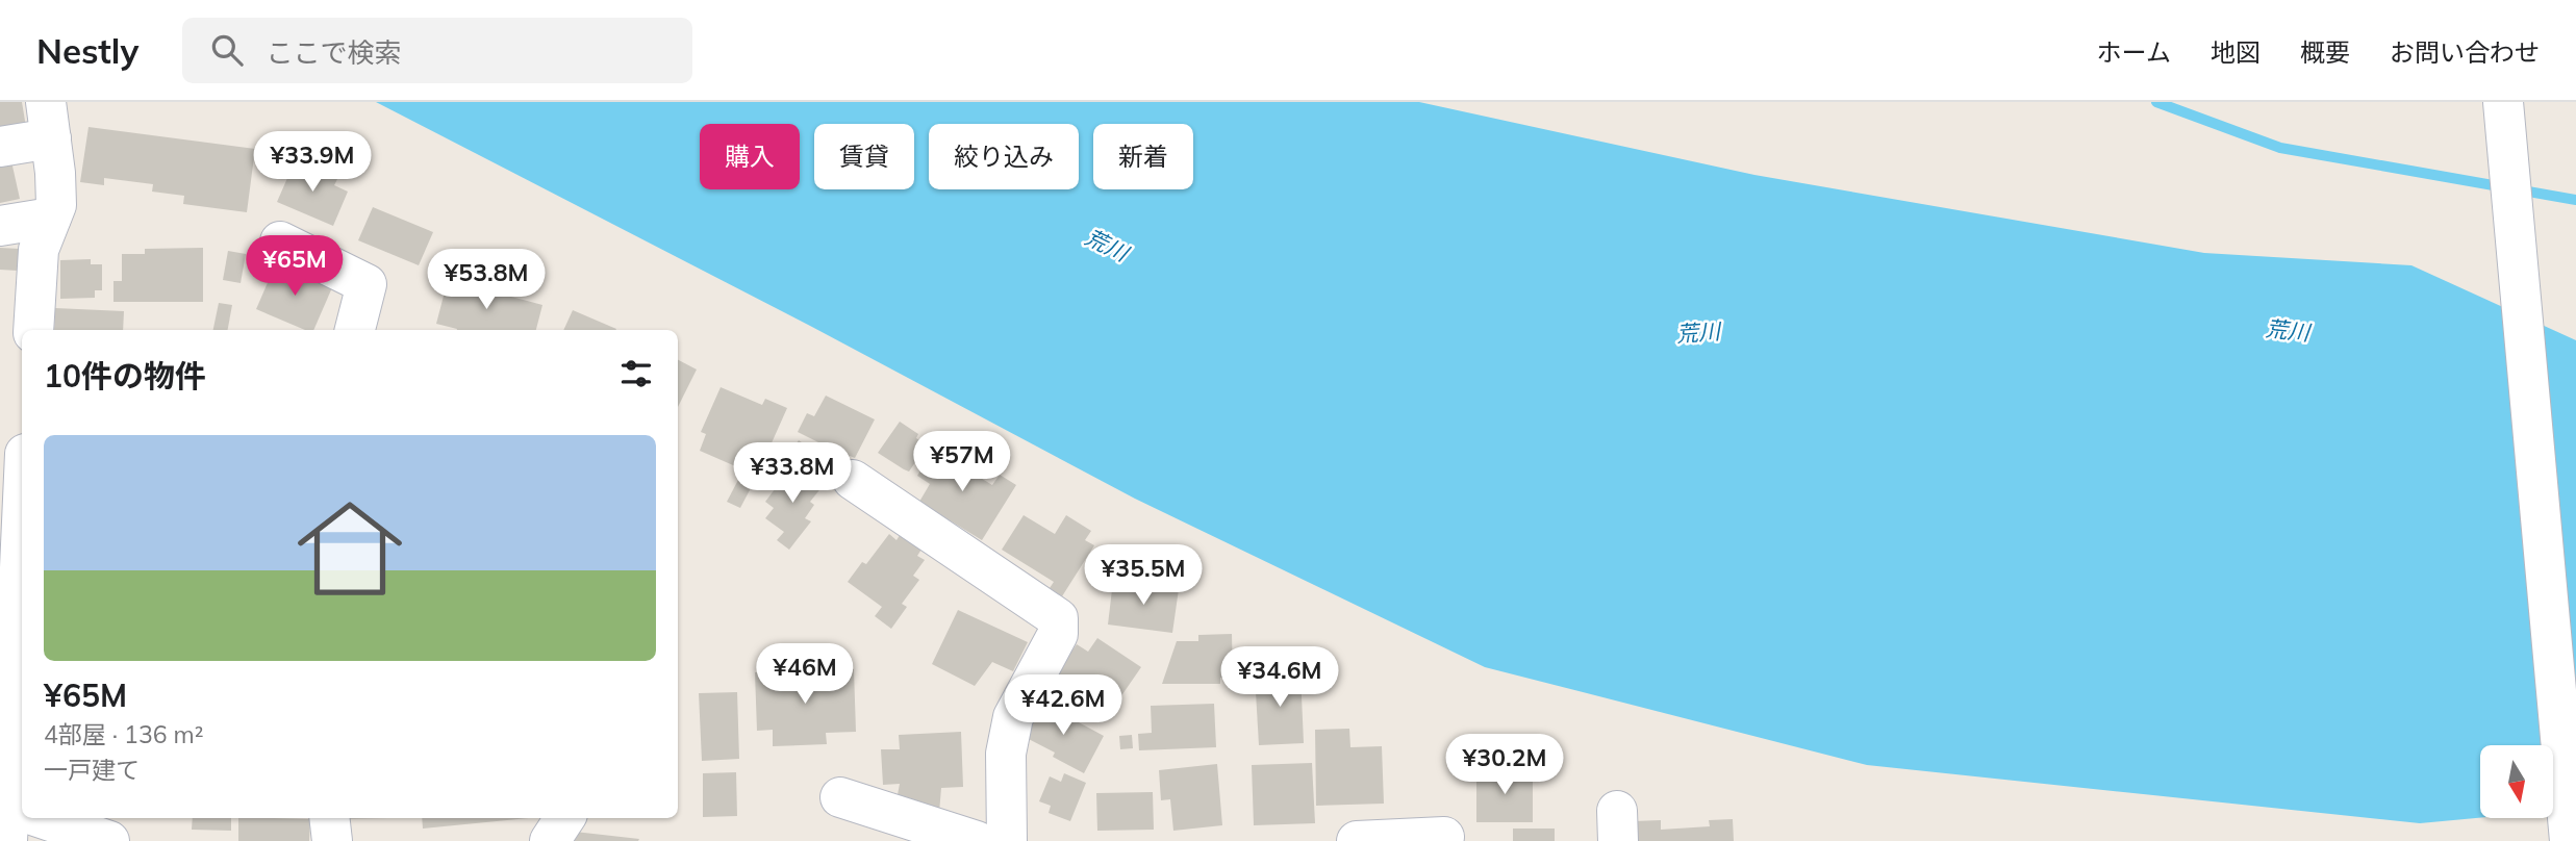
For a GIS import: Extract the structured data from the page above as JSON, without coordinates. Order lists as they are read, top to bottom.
{
  "water": ["荒川"],
  "north": "bottom",
  "page": {
    "header": "Nestly",
    "search": "ここで検索",
    "nav": [
      "ホーム",
      "地図",
      "概要",
      "お問い合わせ"
    ],
    "chip": [
      "購入",
      "賃貸",
      "絞り込み",
      "新着"
    ],
    "price": [
      "¥33.9M",
      "¥65M",
      "¥53.8M",
      "¥57M",
      "¥33.8M",
      "¥35.5M",
      "¥46M",
      "¥34.6M",
      "¥42.6M",
      "¥30.2M"
    ],
    "heading": "10件の物件",
    "list": [
      {
        "name": "¥65M",
        "note": "4部屋 · 136 m² · 一戸建て"
      }
    ]
  }
}
